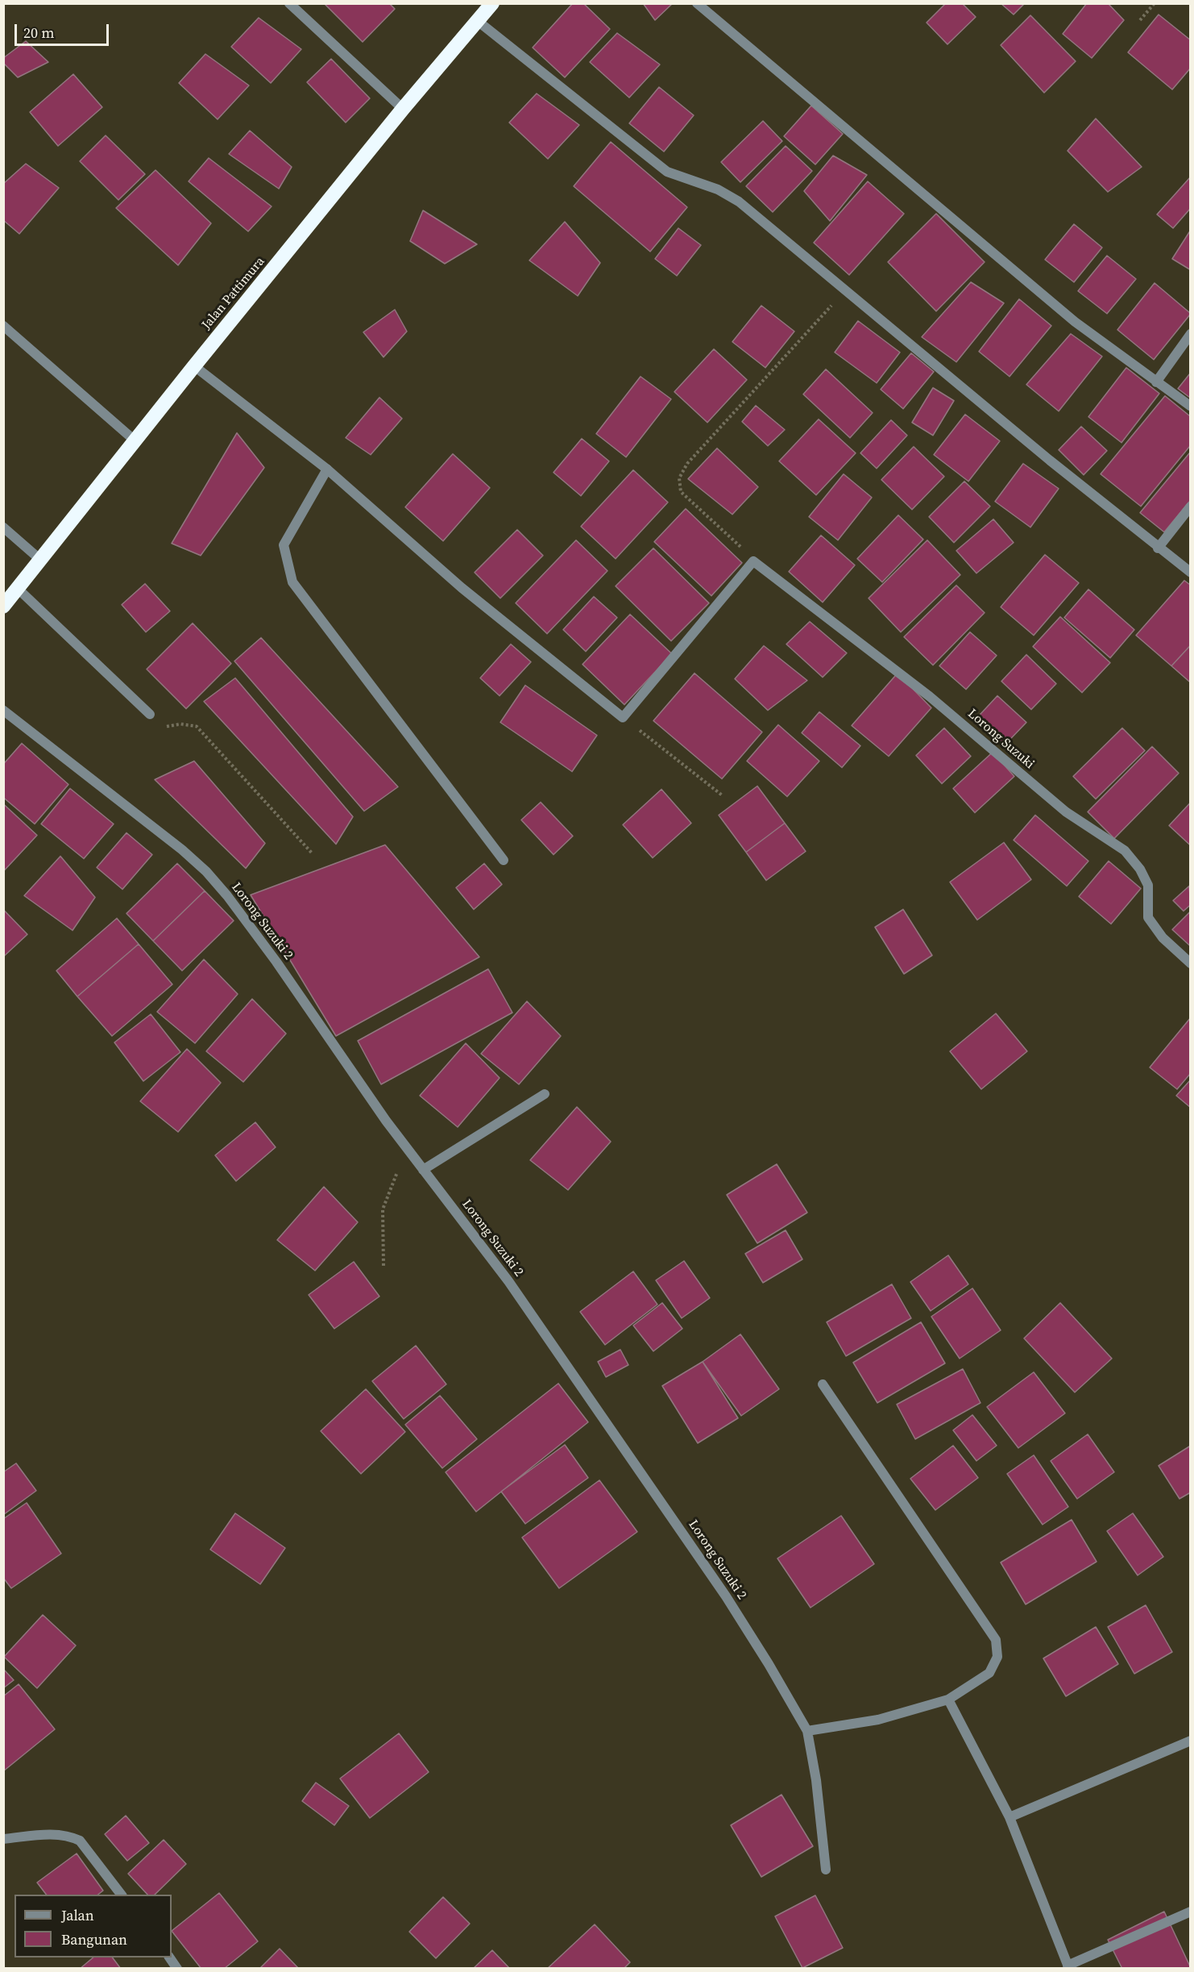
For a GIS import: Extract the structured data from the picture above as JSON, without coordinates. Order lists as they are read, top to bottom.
{
  "streets": {
    "highway": ["Jalan Pattimura"],
    "street": ["Lorong Suzuki", "Lorong Suzuki 2"]
  },
  "legend": ["Jalan", "Bangunan"],
  "scale_bar": "20 m"
}
